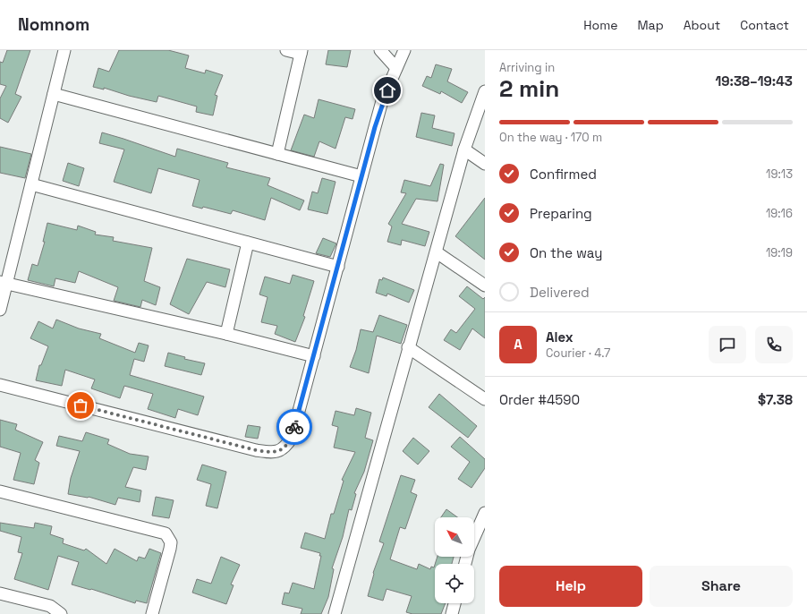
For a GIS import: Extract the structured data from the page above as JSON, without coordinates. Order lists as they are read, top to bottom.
{
  "north": "top left",
  "page": {
    "header": "Nomnom",
    "nav": [
      "Home",
      "Map",
      "About",
      "Contact"
    ],
    "heading": ["2 min", "Arriving in", "19:38–19:43"],
    "panel": [
      "Alex",
      "Courier · 4.7",
      "Order #4590",
      "$7.38"
    ],
    "bar": "On the way · 170 m",
    "list": [
      ["Confirmed", "19:13"],
      ["Preparing", "19:16"],
      ["On the way", "19:19"],
      "Delivered"
    ],
    "round": "A",
    "buttons": ["Help", "Share"]
  }
}
